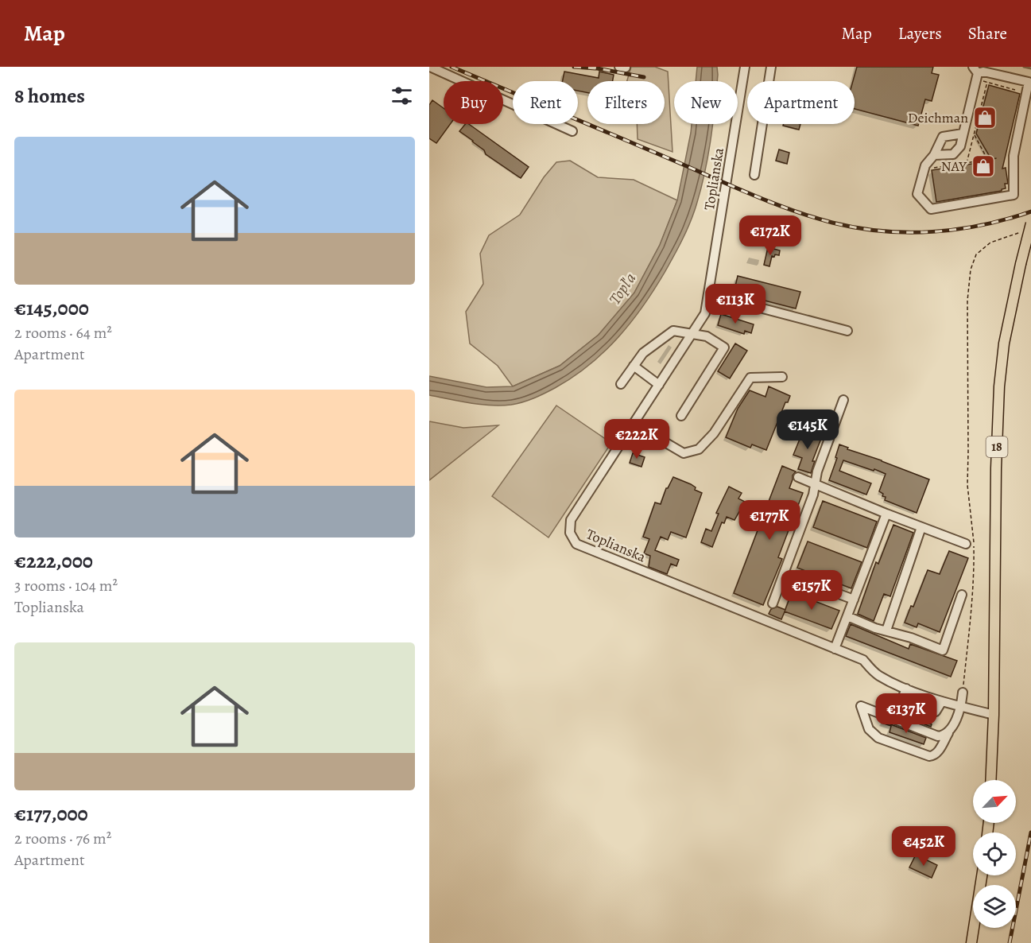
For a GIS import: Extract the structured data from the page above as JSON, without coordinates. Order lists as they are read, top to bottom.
{
  "streets": {
    "main road": ["18"],
    "street": ["Toplianska"]
  },
  "crossings": [
    ["Toplianska", "18"]
  ],
  "water": ["Topľa"],
  "places": {
    "shop": ["Deichman", "NAY"]
  },
  "north": "top right",
  "page": {
    "header": "Map",
    "nav": ["Map", "Layers", "Share"],
    "heading": "8 homes",
    "chip": [
      "Buy",
      "Rent",
      "Filters",
      "New",
      "Apartment"
    ],
    "list": [
      {
        "name": "€145,000",
        "note": "2 rooms · 64 m² · Apartment"
      },
      {
        "name": "€222,000",
        "note": "3 rooms · 104 m² · Toplianska"
      },
      {
        "name": "€177,000",
        "note": "2 rooms · 76 m² · Apartment"
      }
    ],
    "price": [
      "€172K",
      "€113K",
      "€145K",
      "€222K",
      "€177K",
      "€157K",
      "€137K",
      "€452K"
    ]
  }
}
